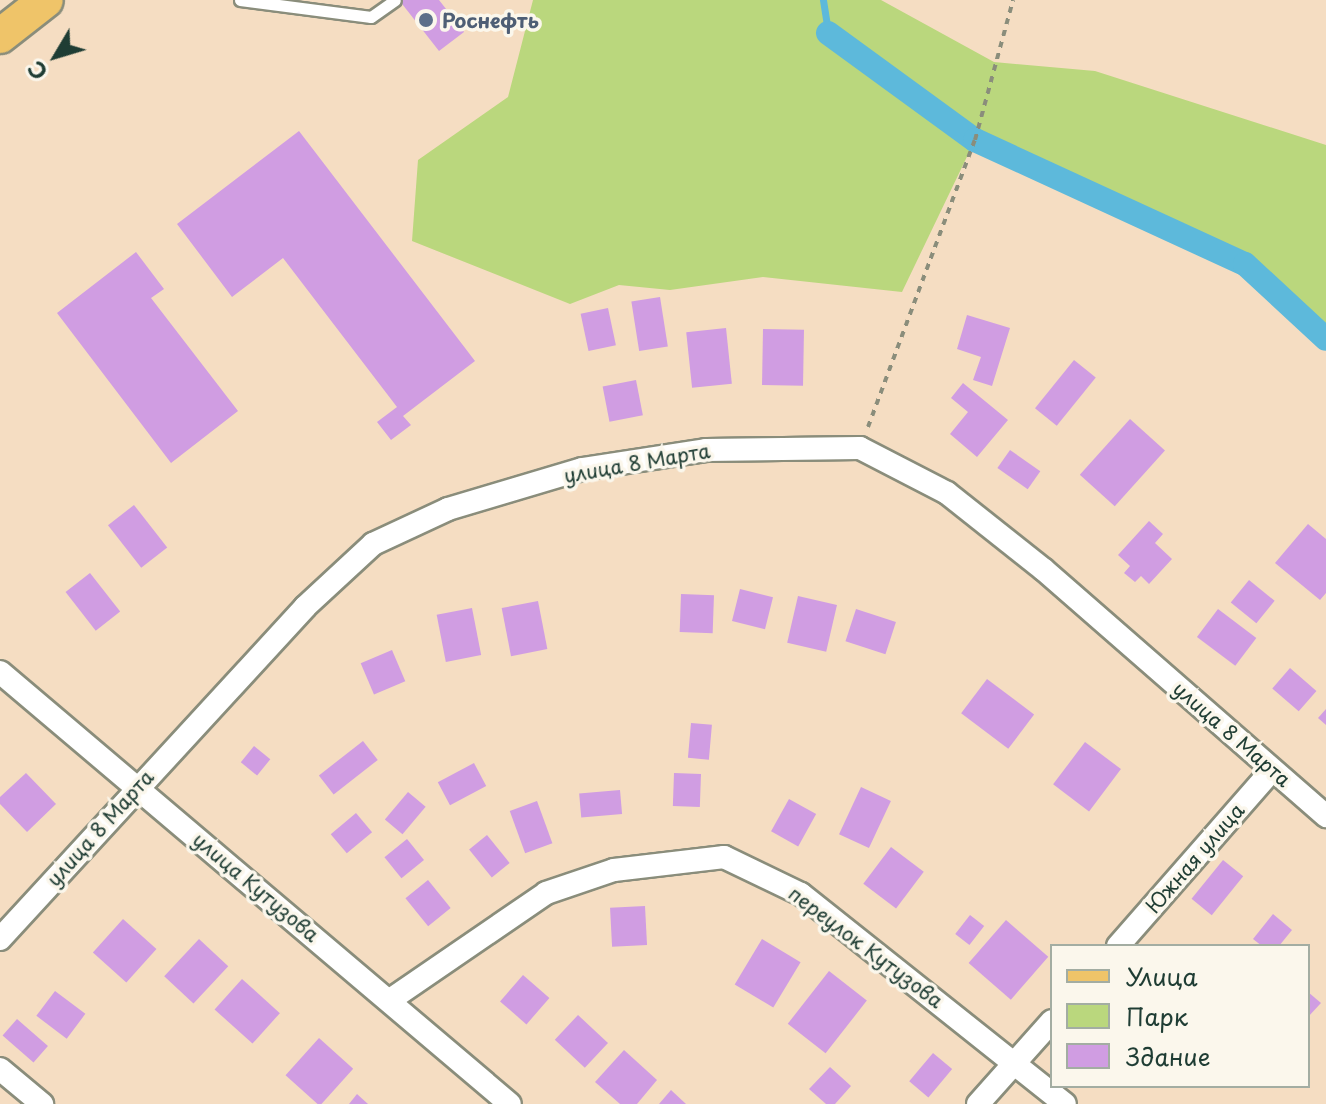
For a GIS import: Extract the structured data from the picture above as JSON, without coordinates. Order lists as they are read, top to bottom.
{
  "streets": {
    "street": [
      "улица 8 Марта",
      "Южная улица",
      "улица Кутузова",
      "переулок Кутузова"
    ]
  },
  "crossings": [
    ["улица 8 Марта", "Южная улица"],
    ["улица 8 Марта", "улица Кутузова"],
    ["улица Кутузова", "переулок Кутузова"]
  ],
  "places": ["Роснефть"],
  "legend": ["Улица", "Парк", "Здание"],
  "north": "bottom left"
}
